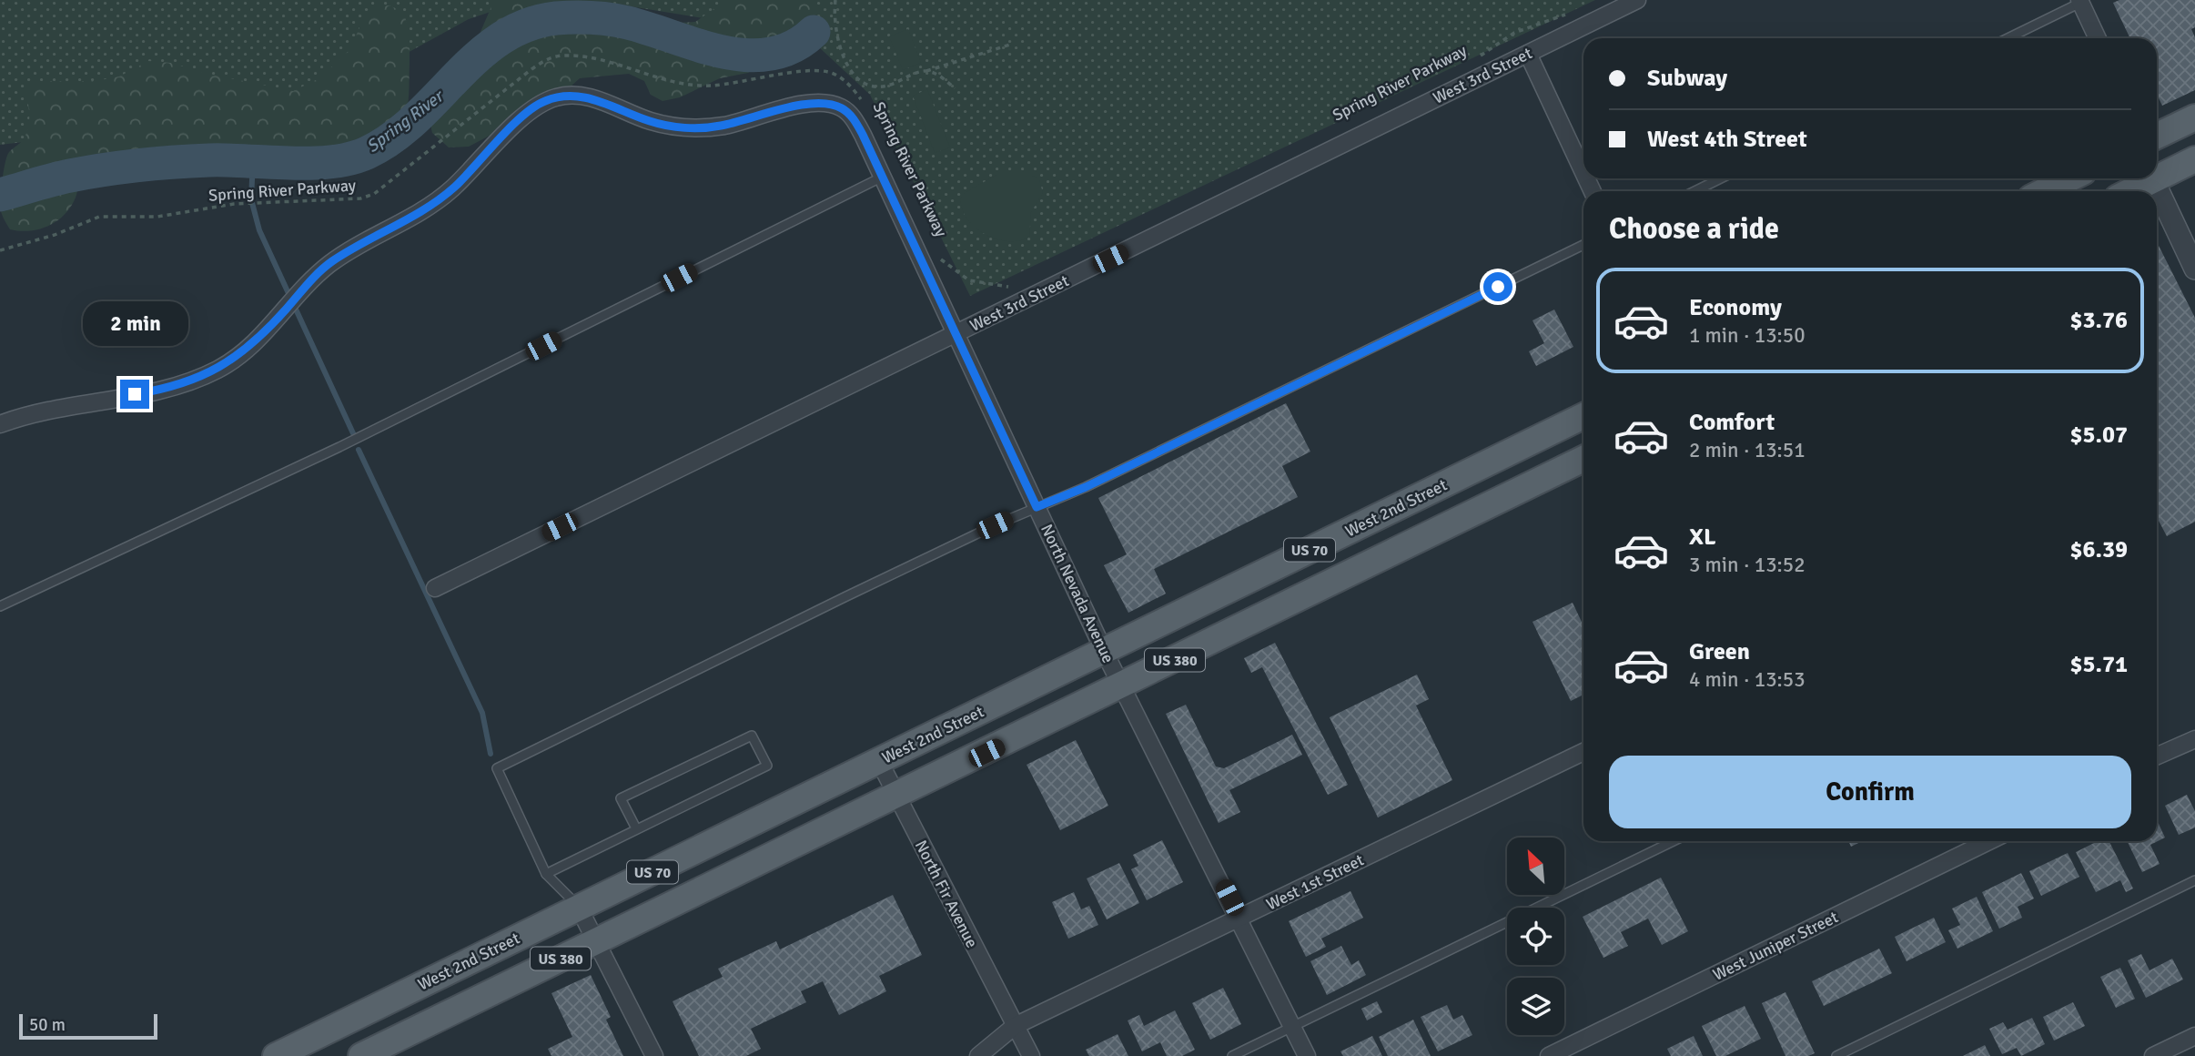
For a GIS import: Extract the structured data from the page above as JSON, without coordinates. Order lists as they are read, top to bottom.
{
  "streets": {
    "main road": ["West 2nd Street", "US 70", "US 380"],
    "street": [
      "West 3rd Street",
      "North Nevada Avenue",
      "West 1st Street",
      "North Fir Avenue",
      "West Juniper Street"
    ],
    "path": ["Spring River Parkway"]
  },
  "crossings": [
    ["West 3rd Street", "North Nevada Avenue"],
    ["West 2nd Street", "North Nevada Avenue"],
    ["West 2nd Street", "North Fir Avenue"],
    ["North Nevada Avenue", "US 380"],
    ["North Nevada Avenue", "West 1st Street"],
    ["US 380", "North Fir Avenue"],
    ["West 1st Street", "North Fir Avenue"]
  ],
  "water": ["Spring River"],
  "scale_bar": "50 m",
  "north": "top left",
  "page": {
    "banner": ["Subway", "West 4th Street"],
    "heading": "Choose a ride",
    "list": [
      {
        "name": "Economy",
        "note": "1 min · 13:50",
        "value": "$3.76"
      },
      {
        "name": "Comfort",
        "note": "2 min · 13:51",
        "value": "$5.07"
      },
      {
        "name": "XL",
        "note": "3 min · 13:52",
        "value": "$6.39"
      },
      {
        "name": "Green",
        "note": "4 min · 13:53",
        "value": "$5.71"
      }
    ],
    "bubble": "2 min",
    "buttons": "Confirm",
    "scale": "50 m"
  }
}
